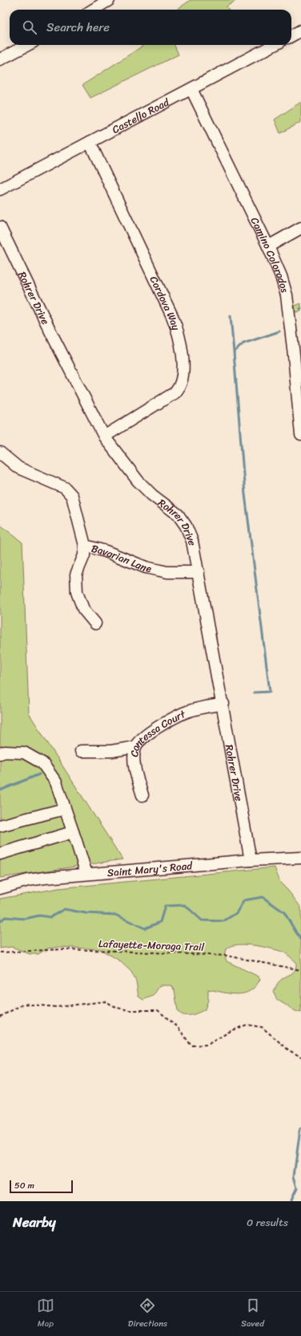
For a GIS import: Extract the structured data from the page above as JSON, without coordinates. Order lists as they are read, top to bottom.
{
  "streets": {
    "street": [
      "Castello Road",
      "Camino Colorados",
      "Rohrer Drive",
      "Cordova Way",
      "Bavarian Lane",
      "Contessa Court",
      "Saint Mary's Road"
    ],
    "path": ["Lafayette-Moraga Trail"]
  },
  "crossings": [
    ["Castello Road", "Camino Colorados"],
    ["Castello Road", "Cordova Way"],
    ["Rohrer Drive", "Cordova Way"],
    ["Rohrer Drive", "Bavarian Lane"],
    ["Rohrer Drive", "Contessa Court"],
    ["Rohrer Drive", "Saint Mary's Road"]
  ],
  "scale_bar": "50 m",
  "page": {
    "search": "Search here",
    "scale": "50 m",
    "heading": ["Nearby", "0 results"],
    "nav": ["Map", "Directions", "Saved"]
  }
}
